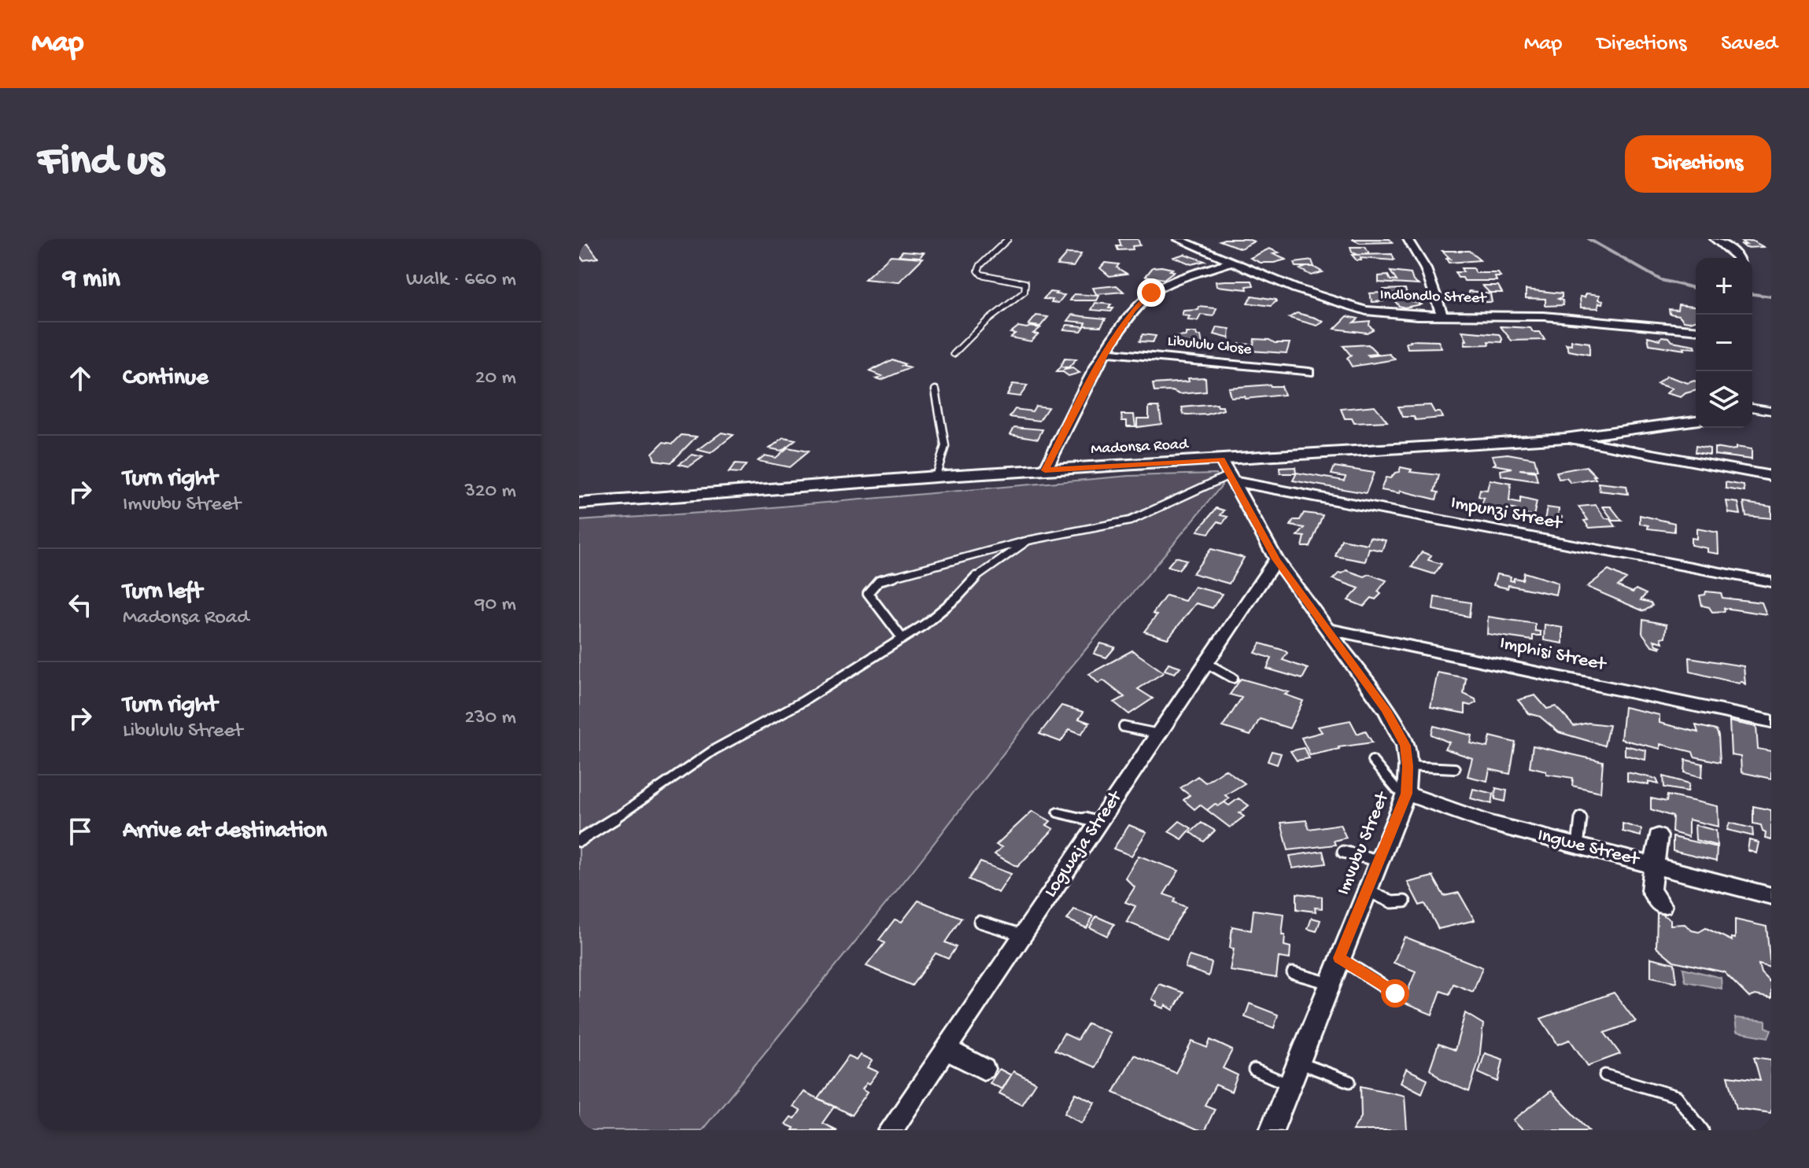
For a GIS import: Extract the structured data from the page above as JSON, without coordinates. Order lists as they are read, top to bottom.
{
  "streets": {
    "street": [
      "Indlondlo Street",
      "Libululu Close",
      "Madonsa Road",
      "Impunzi Street",
      "Imphisi Street",
      "Imvubu Street",
      "Logwaja Street",
      "Ingwe Street"
    ]
  },
  "crossings": [
    ["Madonsa Road", "Impunzi Street"],
    ["Madonsa Road", "Imvubu Street"],
    ["Impunzi Street", "Imvubu Street"],
    ["Imphisi Street", "Imvubu Street"],
    ["Imvubu Street", "Logwaja Street"],
    ["Imvubu Street", "Ingwe Street"]
  ],
  "page": {
    "header": "Map",
    "nav": ["Map", "Directions", "Saved"],
    "buttons": "Directions",
    "title": "Find us",
    "heading": ["9 min", "Walk · 660 m"],
    "map_buttons": ["+", "−"],
    "list": [
      ["Continue", "20 m"],
      ["Turn right", "Imvubu Street", "320 m"],
      ["Turn left", "Madonsa Road", "90 m"],
      ["Turn right", "Libululu Street", "230 m"],
      "Arrive at destination"
    ]
  }
}
